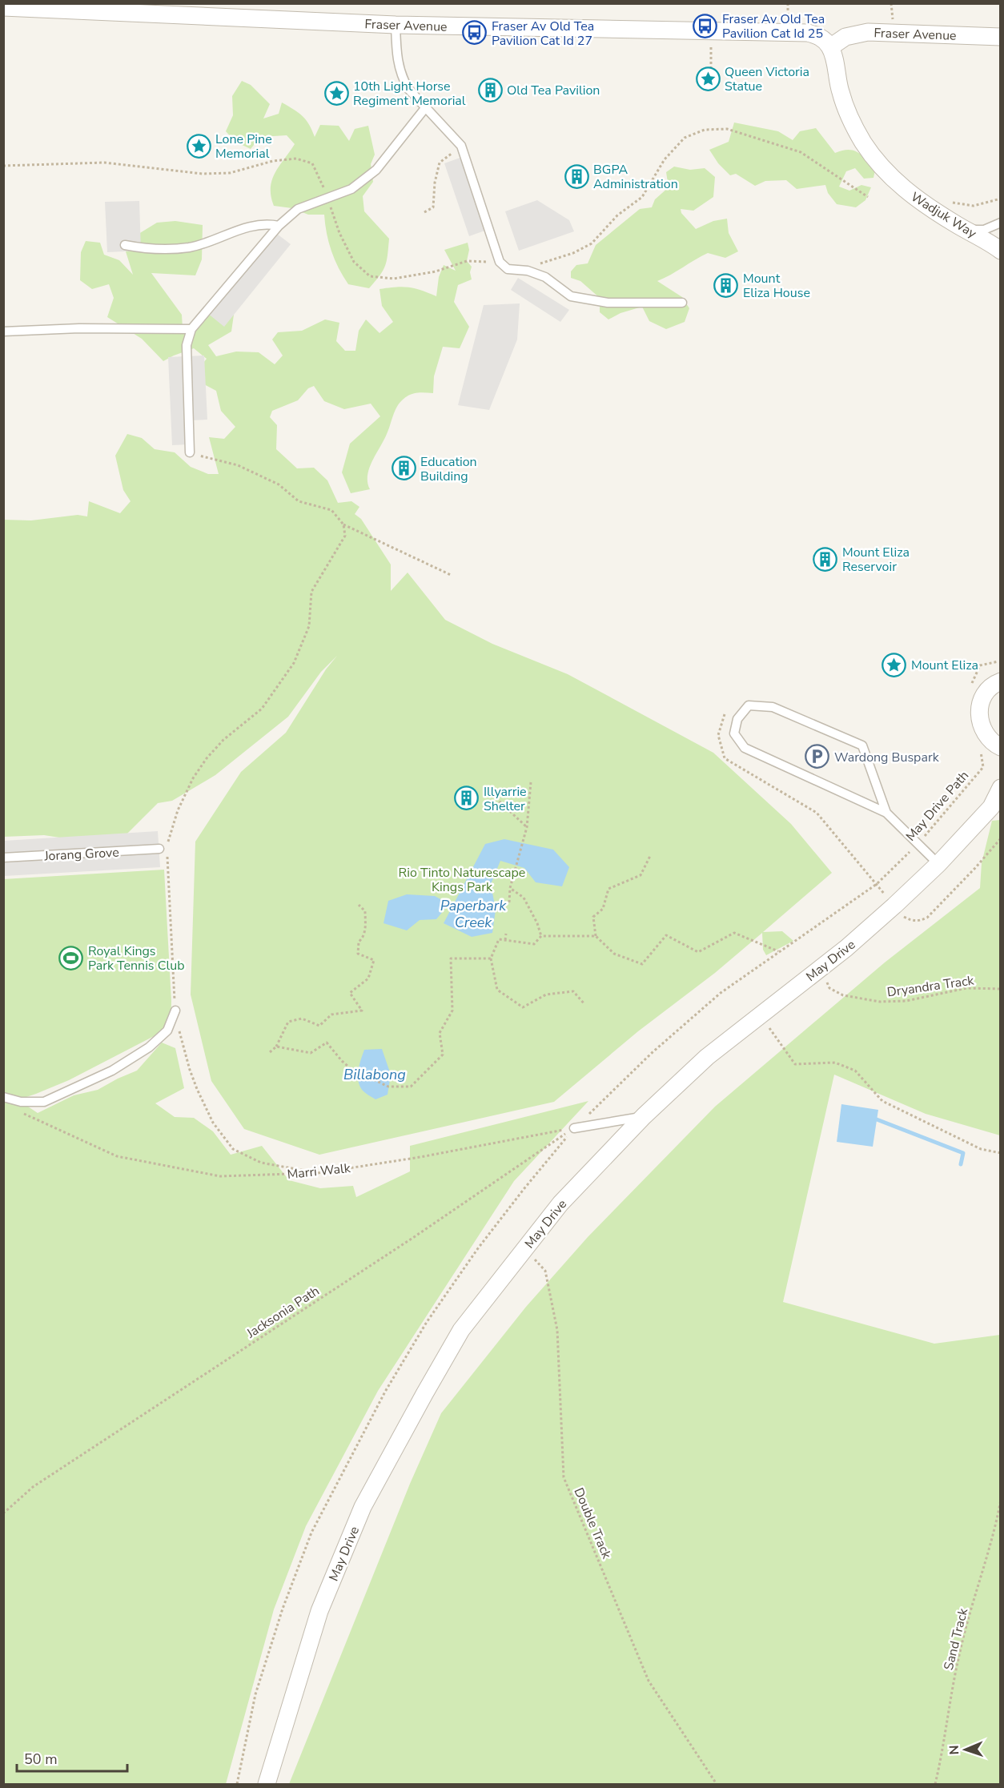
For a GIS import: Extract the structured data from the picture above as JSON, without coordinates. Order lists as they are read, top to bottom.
{
  "streets": {
    "street": ["Fraser Avenue", "Wadjuk Way", "May Drive"],
    "lane": ["Jorang Grove"],
    "path": [
      "May Drive Path",
      "Dryandra Track",
      "Marri Walk",
      "Jacksonia Path",
      "Double Track",
      "Sand Track"
    ]
  },
  "crossings": [
    ["Fraser Avenue", "Wadjuk Way"],
    ["May Drive", "Dryandra Track"],
    ["May Drive", "Double Track"],
    ["Marri Walk", "Jacksonia Path"]
  ],
  "water": ["Paperbark Creek", "Billabong"],
  "parks": ["Rio Tinto Naturescape Kings Park"],
  "places": {
    "bus stop": ["Fraser Av Old Tea Pavilion Cat Id 25", "Fraser Av Old Tea Pavilion Cat Id 27"],
    "place": [
      "Queen Victoria Statue",
      "10th Light Horse Regiment Memorial",
      "Lone Pine Memorial",
      "Mount Eliza"
    ],
    "building": [
      "Old Tea Pavilion",
      "BGPA Administration",
      "Mount Eliza House",
      "Education Building",
      "Mount Eliza Reservoir",
      "Illyarrie Shelter"
    ],
    "parking": ["Wardong Buspark"],
    "sports": ["Royal Kings Park Tennis Club"]
  },
  "scale_bar": "50 m",
  "north": "left"
}
